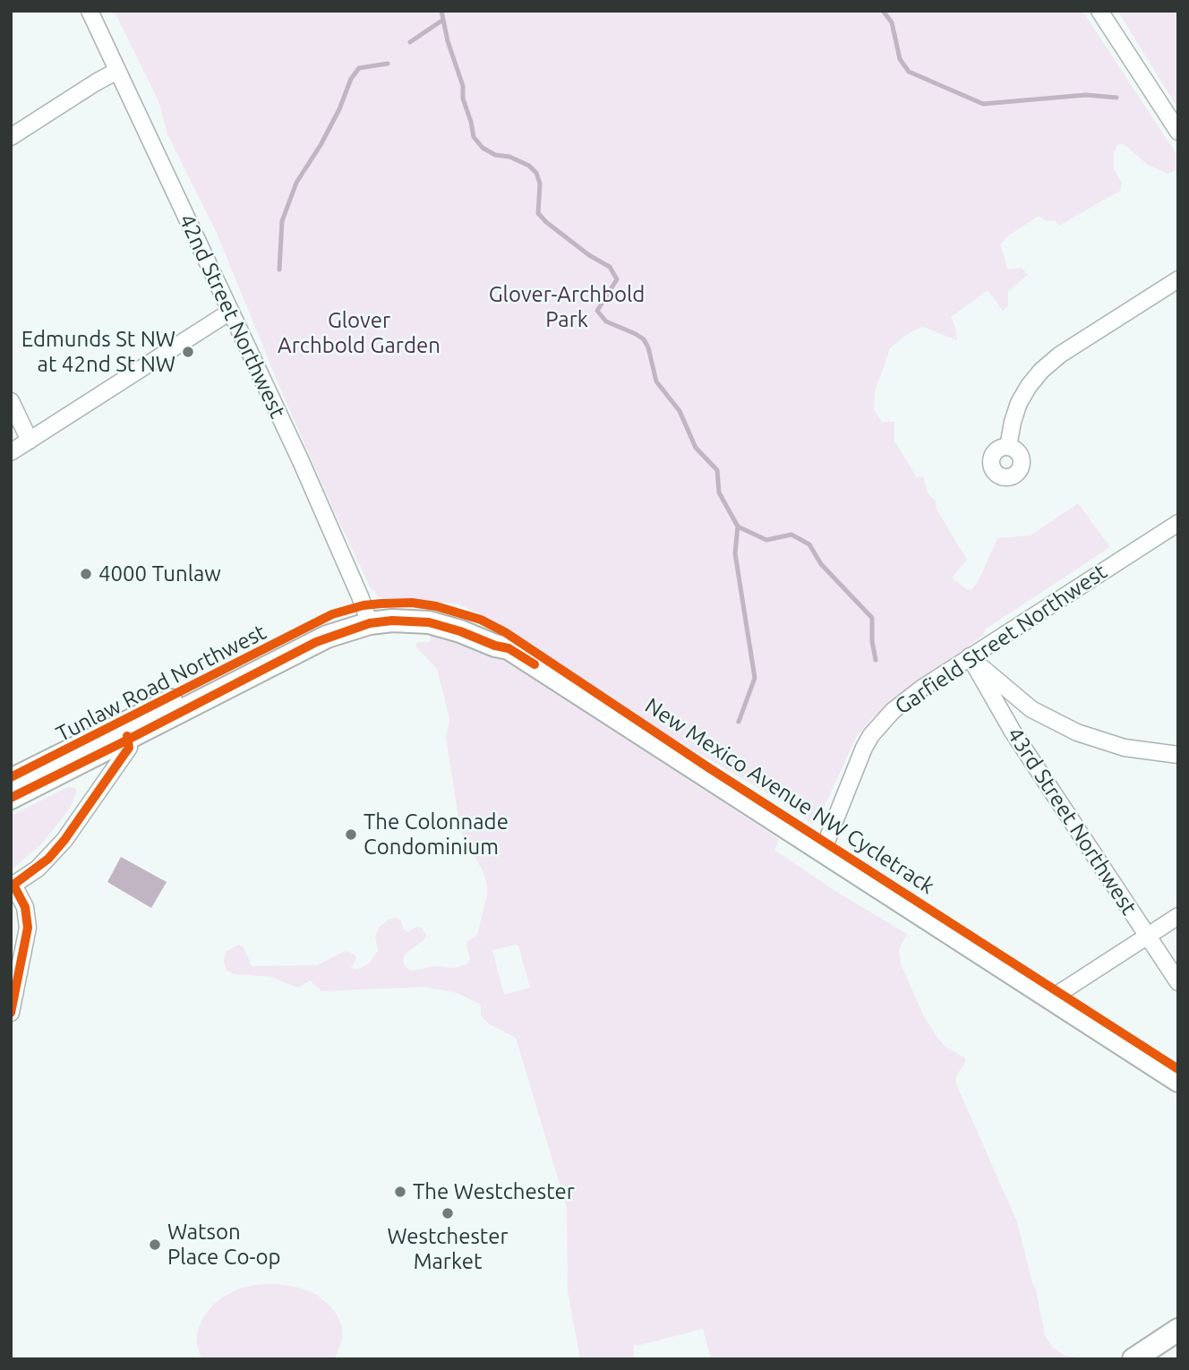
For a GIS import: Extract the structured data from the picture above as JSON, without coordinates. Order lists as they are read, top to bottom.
{
  "streets": {
    "street": [
      "42nd Street Northwest",
      "Garfield Street Northwest",
      "Tunlaw Road Northwest",
      "43rd Street Northwest"
    ],
    "cycle path": ["New Mexico Avenue NW Cycletrack"]
  },
  "crossings": [
    ["42nd Street Northwest", "Tunlaw Road Northwest"],
    ["Garfield Street Northwest", "Tunlaw Road Northwest"],
    ["Garfield Street Northwest", "43rd Street Northwest"]
  ],
  "parks": ["Glover-Archbold Park", "Glover Archbold Garden"],
  "places": [
    "Edmunds St NW at 42nd St NW",
    "4000 Tunlaw",
    "The Colonnade Condominium",
    "The Westchester",
    "Westchester Market",
    "Watson Place Co-op"
  ]
}
